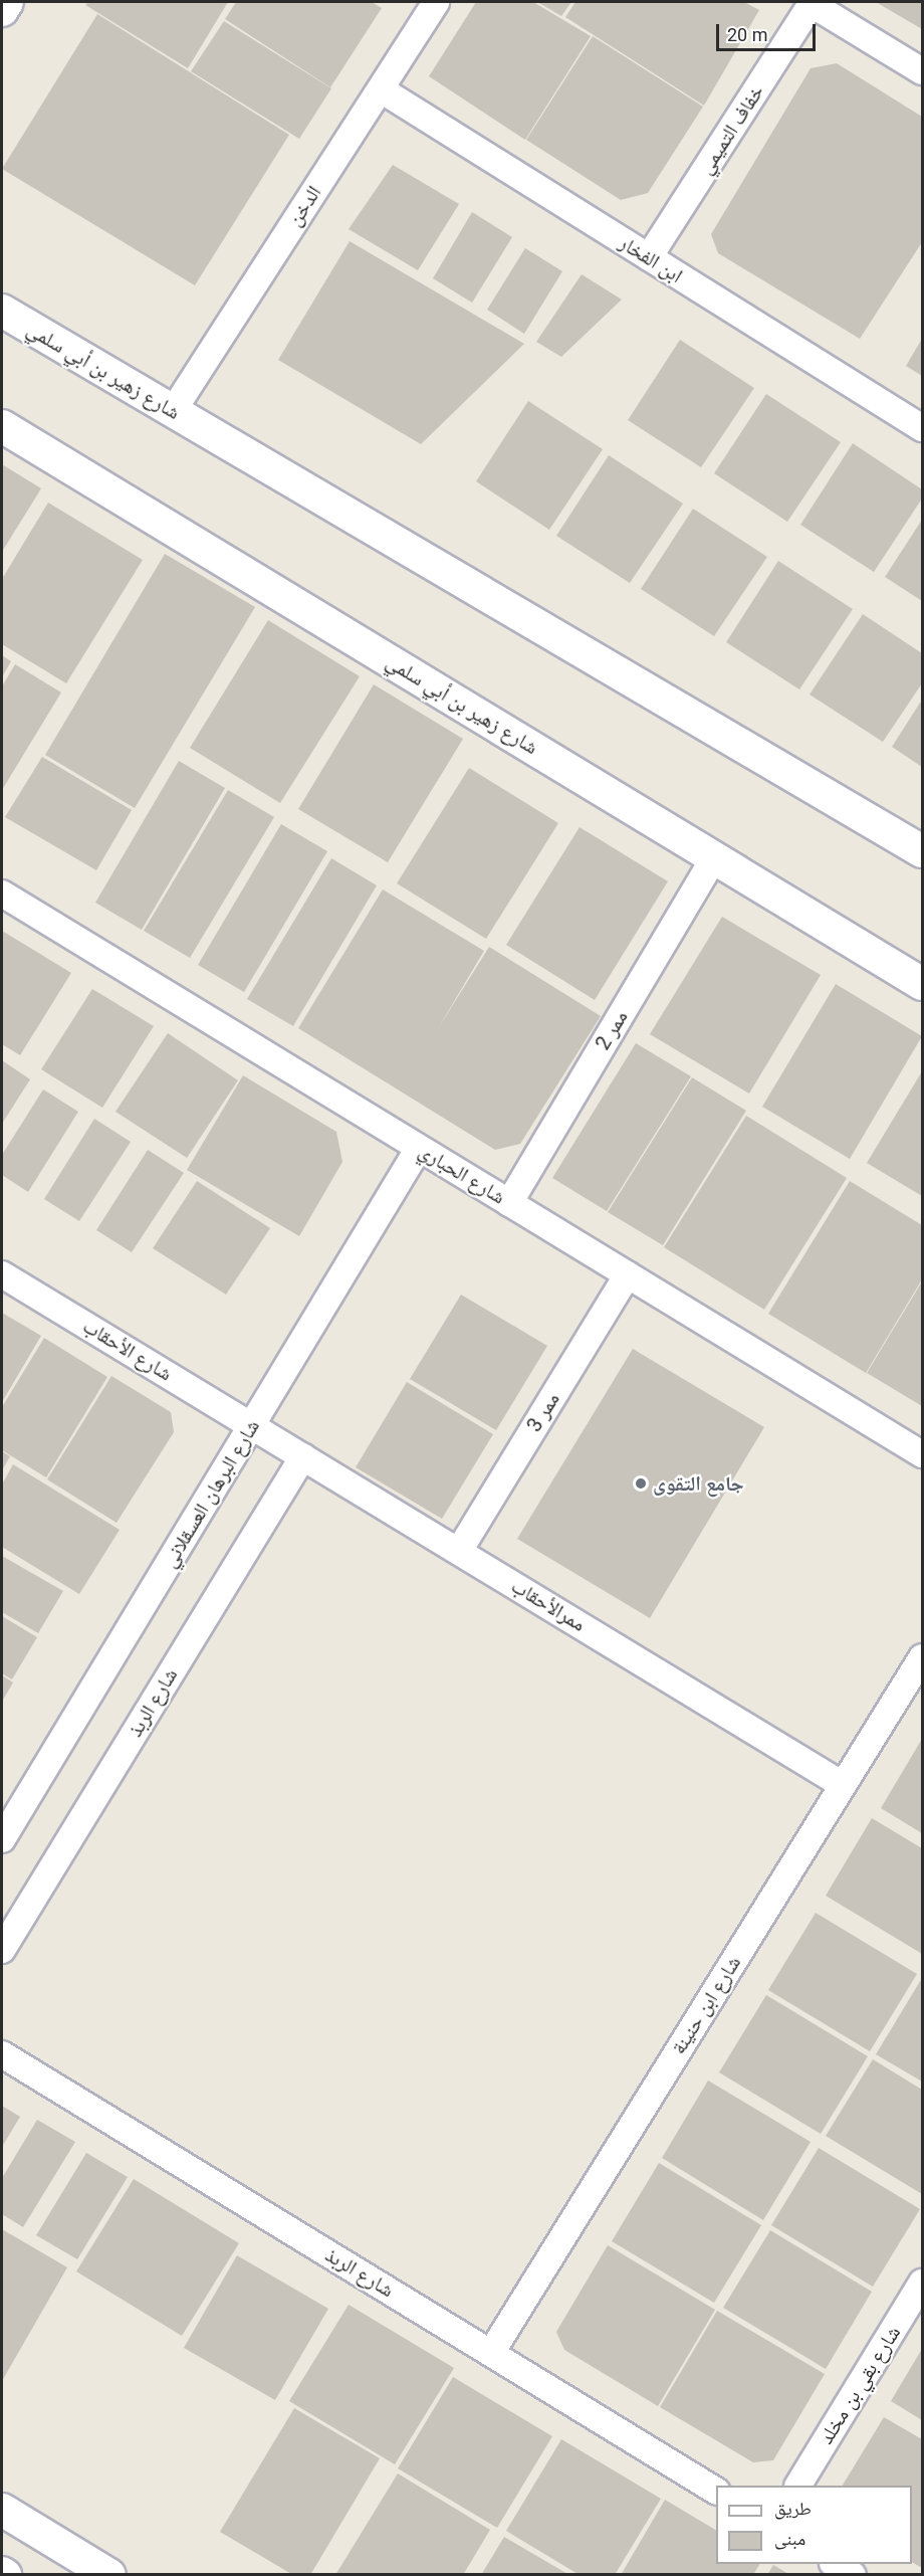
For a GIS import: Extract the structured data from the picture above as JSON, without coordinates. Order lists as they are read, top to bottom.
{
  "streets": {
    "street": [
      "خفاف التميمي",
      "الدخن",
      "ابن الفخار",
      "شارع زهير بن أبي سلمي",
      "ممر 2",
      "شارع الحباري",
      "شارع الأحقاب",
      "ممر 3",
      "شارع البرهان العسقلاني",
      "ممرالأحقاب",
      "شارع الربذ",
      "شارع ابن حنينة",
      "شارع بقي بن مخلد"
    ]
  },
  "crossings": [
    ["خفاف التميمي", "ابن الفخار"],
    ["الدخن", "ابن الفخار"],
    ["الدخن", "شارع زهير بن أبي سلمي"],
    ["شارع زهير بن أبي سلمي", "ممر 2"],
    ["ممر 2", "شارع الحباري"],
    ["شارع الحباري", "ممر 3"],
    ["شارع الحباري", "شارع البرهان العسقلاني"],
    ["شارع الأحقاب", "شارع البرهان العسقلاني"],
    ["شارع الأحقاب", "ممرالأحقاب"],
    ["ممر 3", "ممرالأحقاب"],
    ["شارع البرهان العسقلاني", "ممرالأحقاب"],
    ["ممرالأحقاب", "شارع الربذ"],
    ["ممرالأحقاب", "شارع ابن حنينة"],
    ["شارع الربذ", "شارع ابن حنينة"]
  ],
  "places": ["جامع التقوى"],
  "legend": ["طريق", "مبنى"],
  "scale_bar": "20 m"
}
